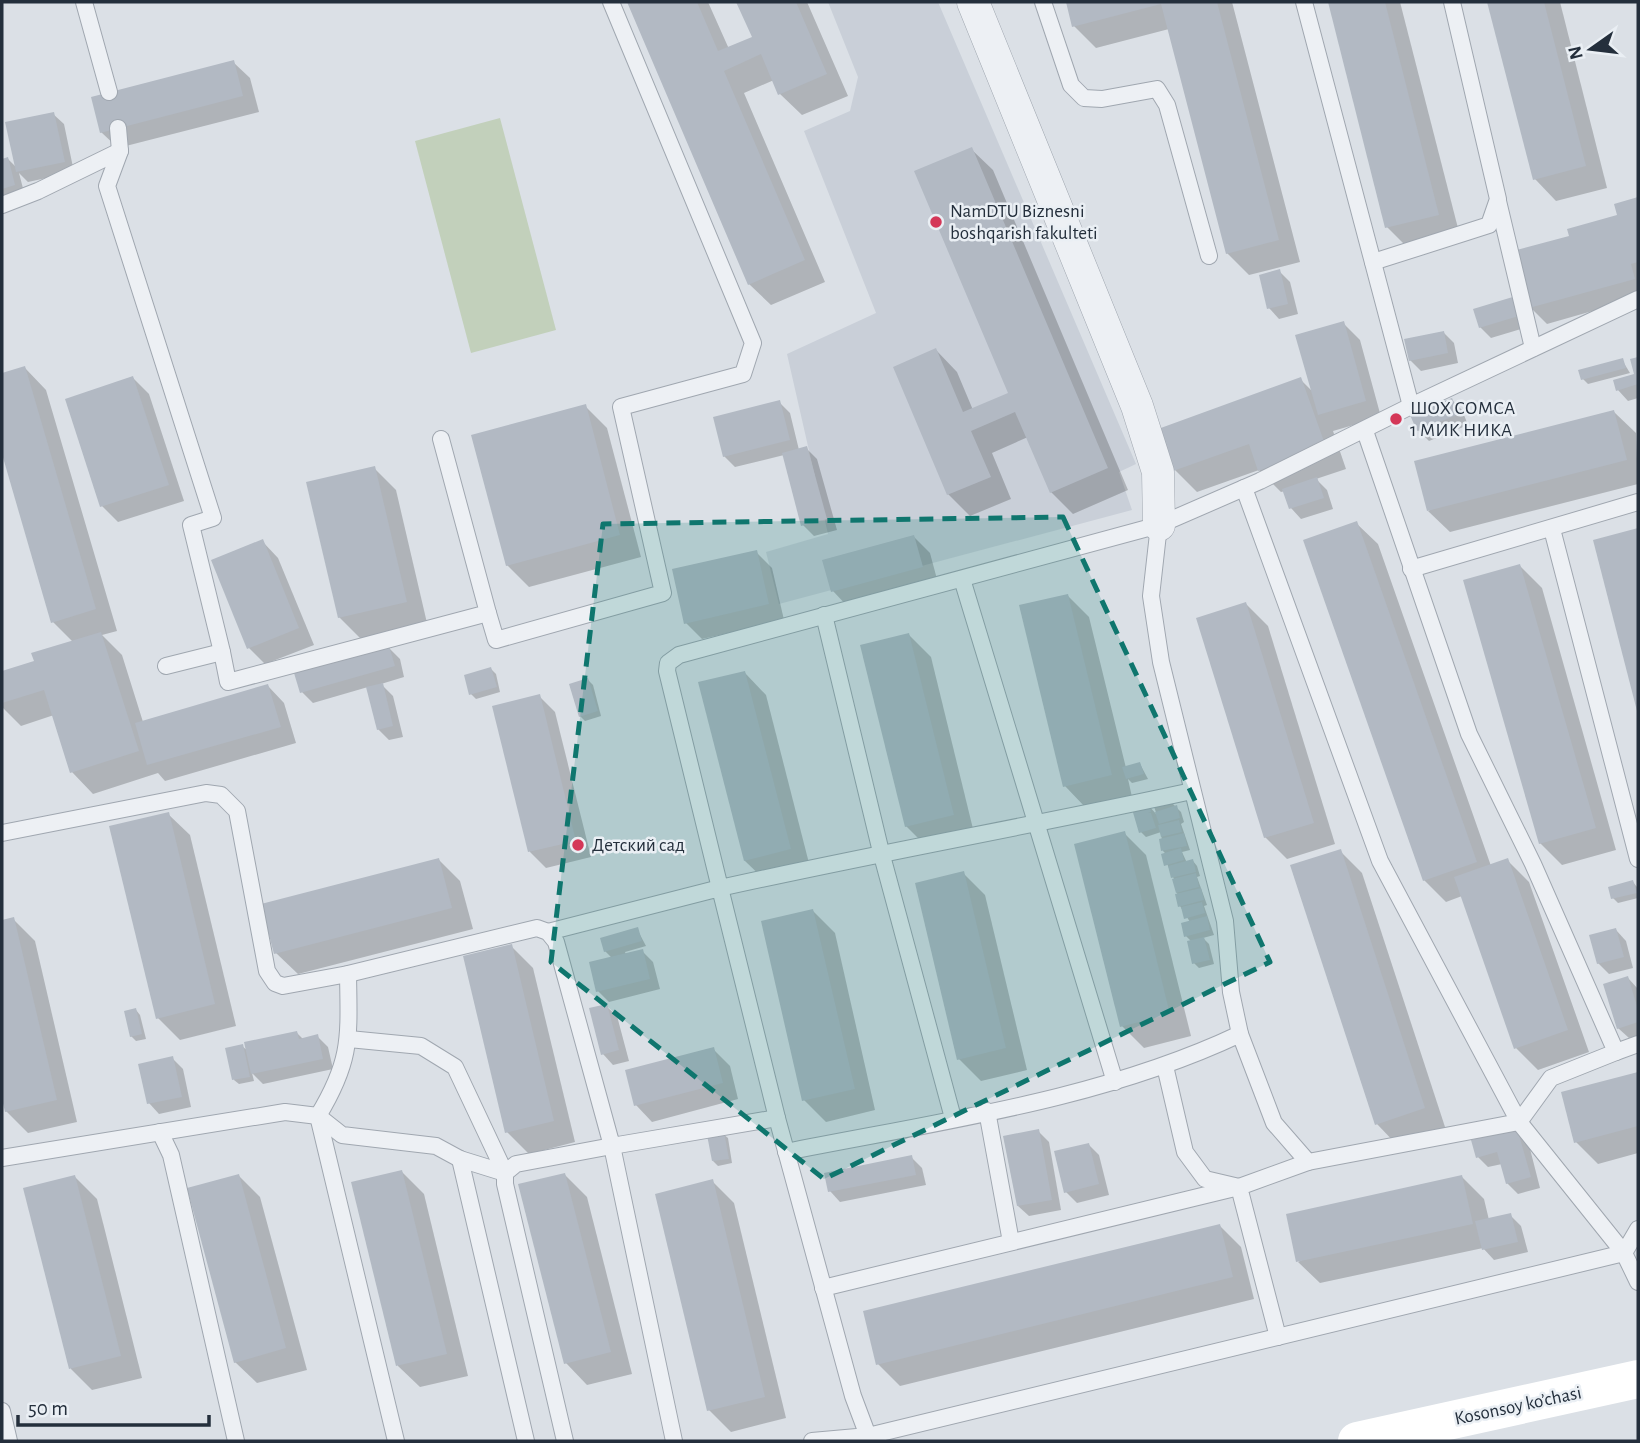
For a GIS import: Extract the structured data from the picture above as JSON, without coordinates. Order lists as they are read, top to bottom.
{
  "streets": {
    "main road": ["Kosonsoy ko’chasi"]
  },
  "places": ["NamDTU Biznesni boshqarish fakulteti", "ШОХ СОМСА 1 МИК НИКА", "Детский сад"],
  "scale_bar": "50 m",
  "north": "left"
}
